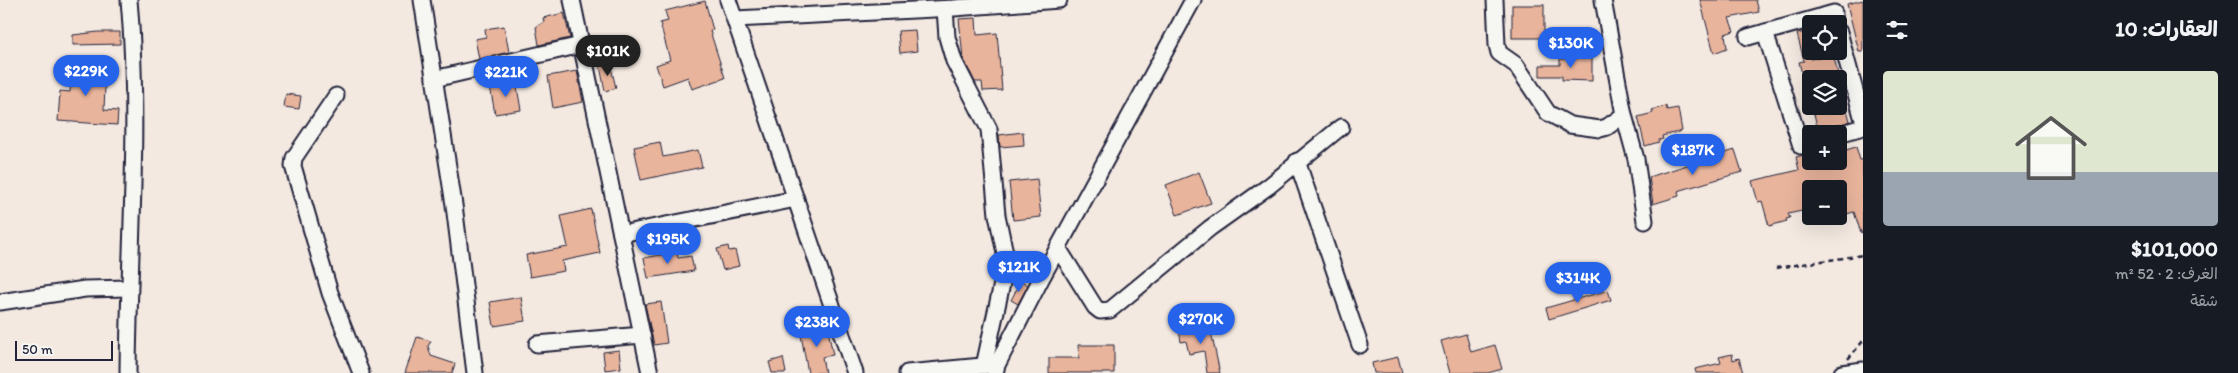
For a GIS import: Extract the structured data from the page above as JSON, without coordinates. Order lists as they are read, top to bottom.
{
  "scale_bar": "50 m",
  "page": {
    "heading": "العقارات: 10",
    "map_buttons": ["+", "−"],
    "price": [
      "$130K",
      "$101K",
      "$229K",
      "$221K",
      "$187K",
      "$195K",
      "$121K",
      "$314K",
      "$270K",
      "$238K"
    ],
    "list": [
      {
        "name": "$101,000",
        "note": "الغرف: 2 · 52 m² · شقة"
      }
    ],
    "scale": "50 m"
  }
}
